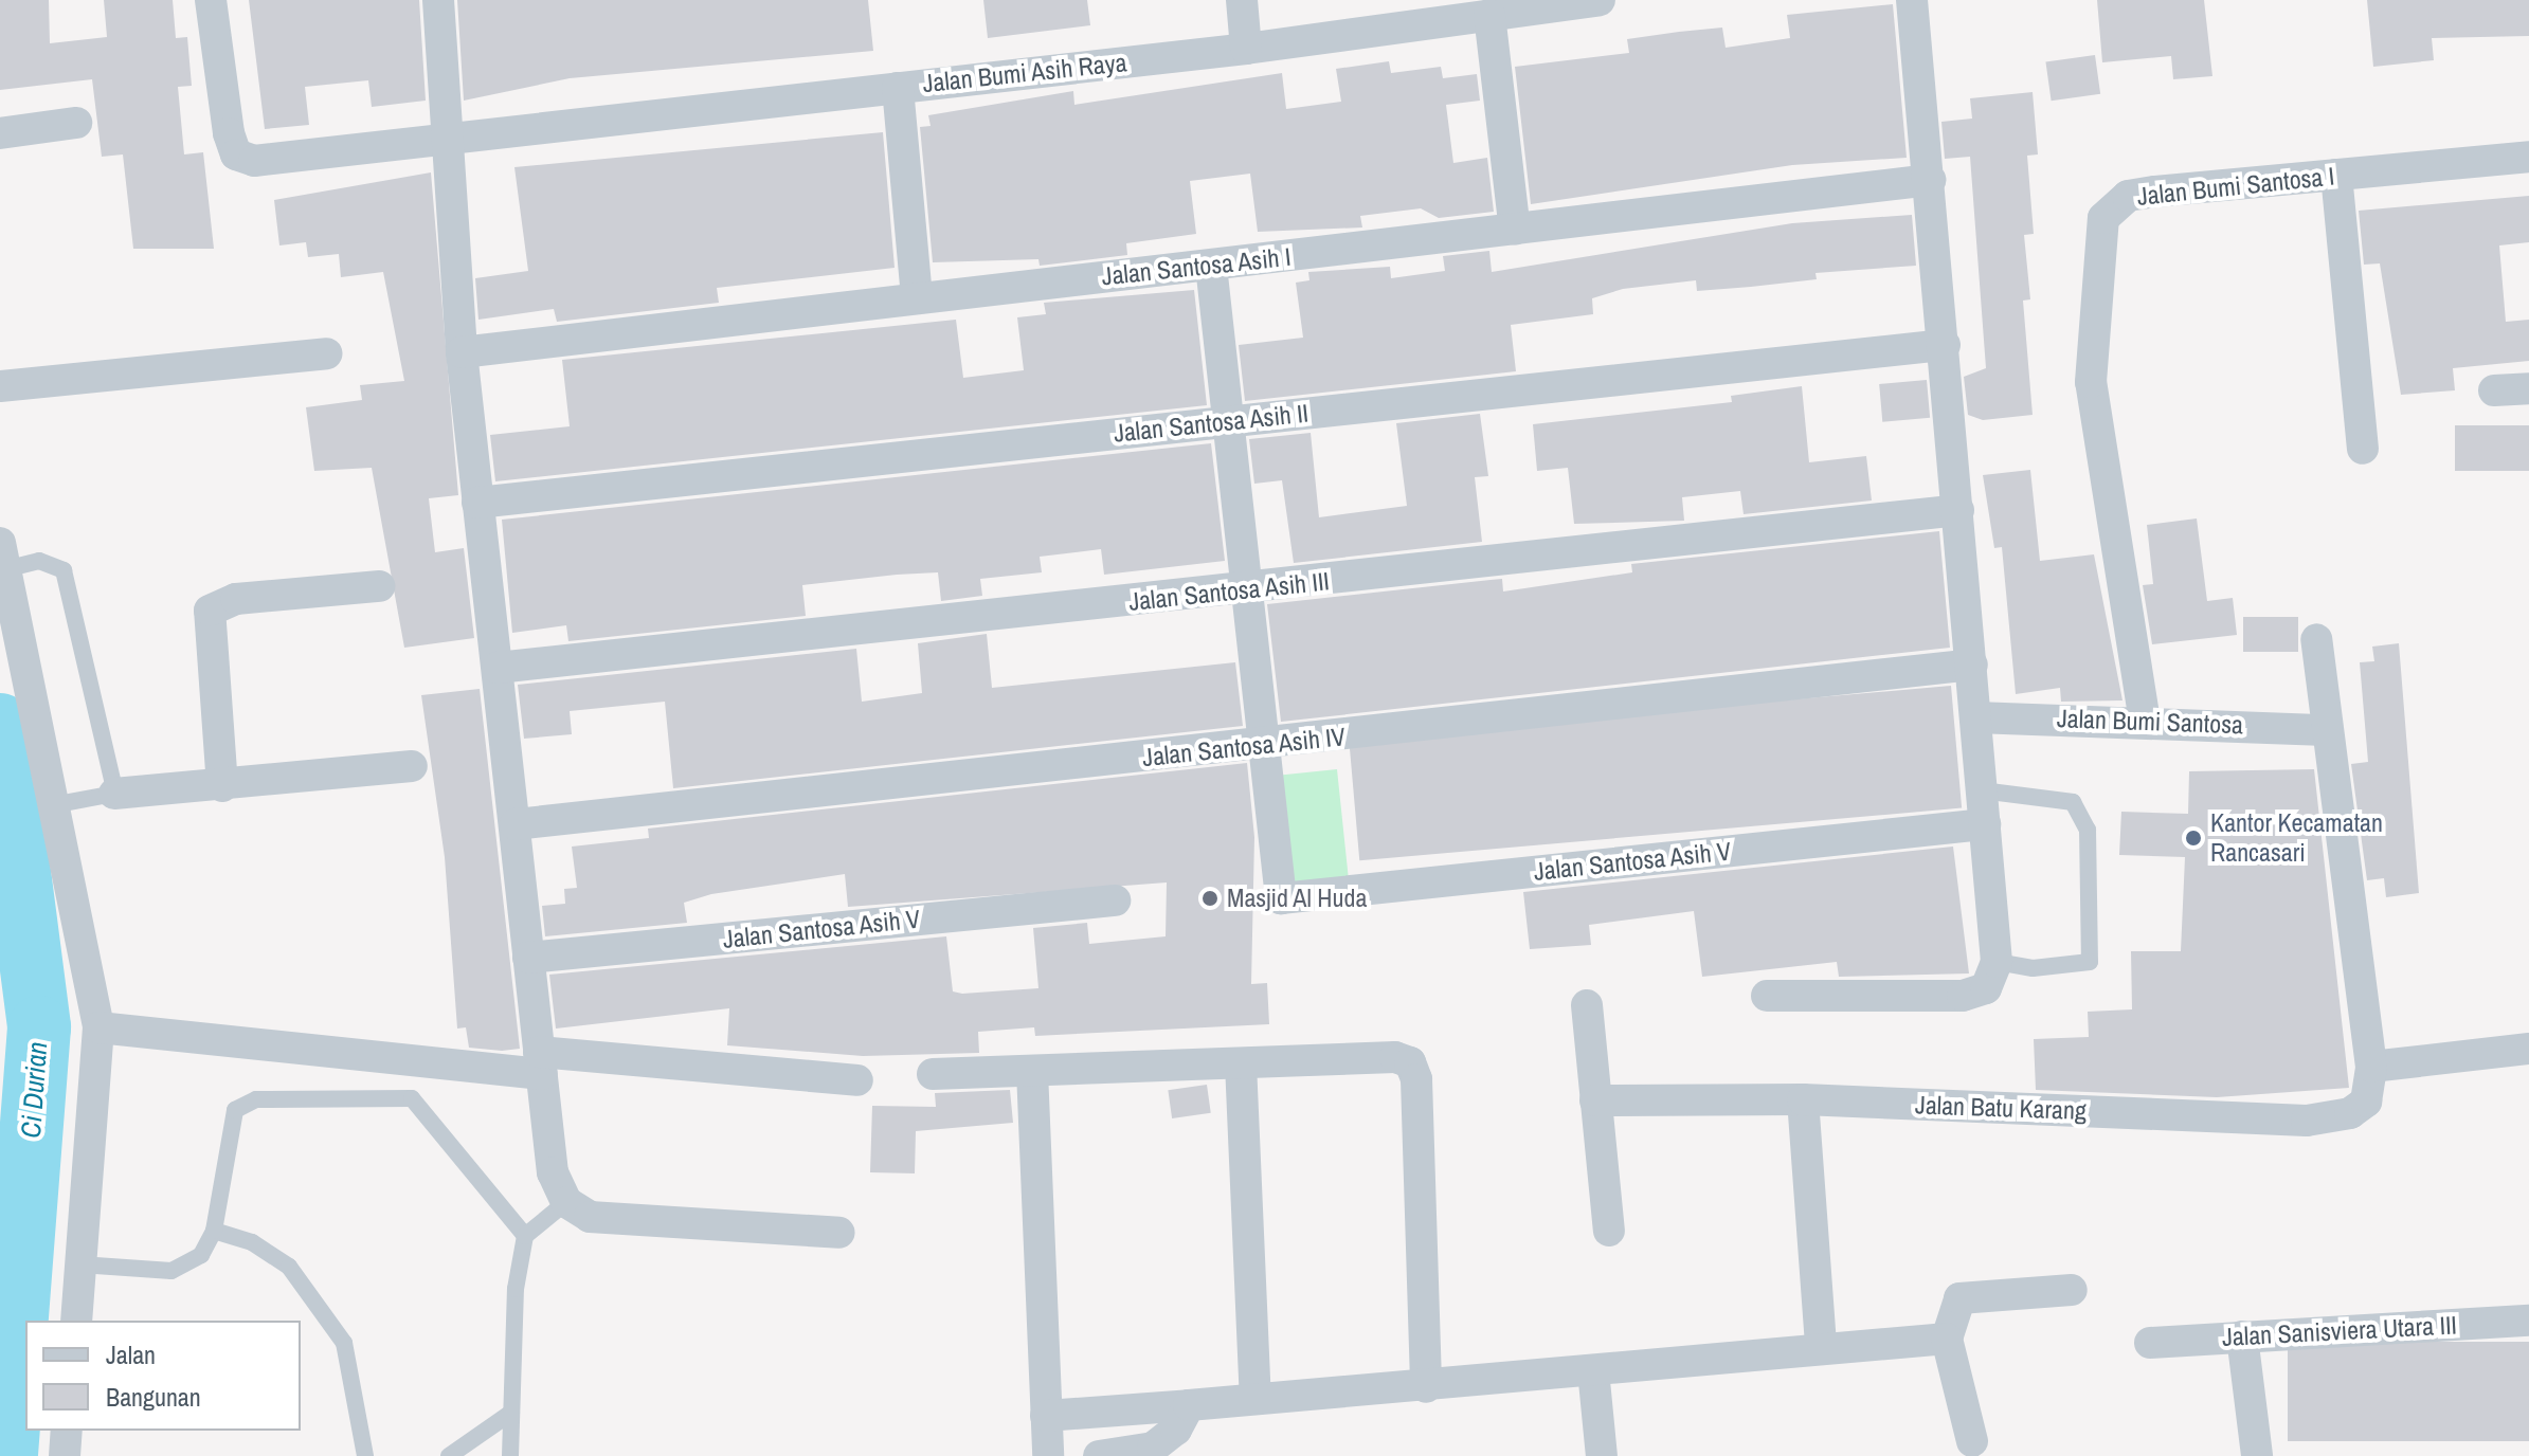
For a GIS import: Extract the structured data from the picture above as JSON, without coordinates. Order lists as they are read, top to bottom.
{
  "streets": {
    "street": [
      "Jalan Bumi Asih Raya",
      "Jalan Bumi Santosa I",
      "Jalan Santosa Asih I",
      "Jalan Santosa Asih II",
      "Jalan Santosa Asih III",
      "Jalan Bumi Santosa",
      "Jalan Santosa Asih IV",
      "Jalan Santosa Asih V",
      "Jalan Batu Karang",
      "Jalan Sanisviera Utara III"
    ]
  },
  "crossings": [
    ["Jalan Bumi Santosa I", "Jalan Bumi Santosa"],
    ["Jalan Bumi Santosa", "Jalan Batu Karang"],
    ["Jalan Santosa Asih IV", "Jalan Santosa Asih V"]
  ],
  "water": ["Ci Durian"],
  "places": ["Kantor Kecamatan Rancasari", "Masjid Al Huda"],
  "legend": ["Jalan", "Bangunan"]
}
